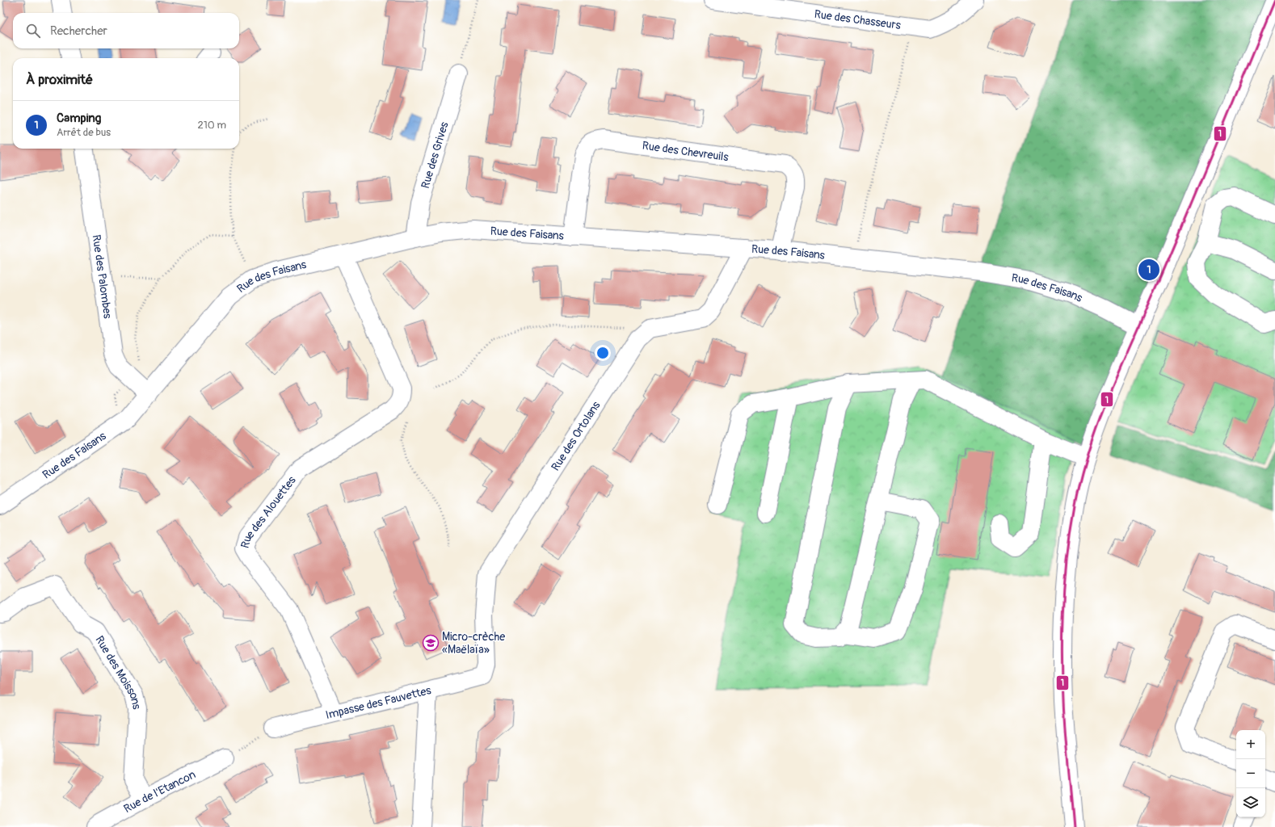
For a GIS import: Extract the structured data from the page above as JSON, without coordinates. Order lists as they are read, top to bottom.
{
  "streets": {
    "street": [
      "Rue des Chasseurs",
      "Rue des Chevreuils",
      "Rue des Grives",
      "Rue des Faisans",
      "Rue des Palombes",
      "Rue des Ortolans",
      "Rue des Alouettes",
      "Rue des Moissons",
      "Impasse des Fauvettes",
      "Rue de l'Etancon"
    ]
  },
  "crossings": [
    ["Rue des Chevreuils", "Rue des Faisans"],
    ["Rue des Grives", "Rue des Faisans"],
    ["Rue des Faisans", "Rue des Palombes"],
    ["Rue des Faisans", "Rue des Alouettes"],
    ["Rue des Ortolans", "Impasse des Fauvettes"],
    ["Rue des Alouettes", "Impasse des Fauvettes"],
    ["Rue des Moissons", "Rue de l'Etancon"]
  ],
  "places": {
    "school or university": ["Micro-crèche «Maëlaïa»"]
  },
  "lines": ["transit line 1"],
  "page": {
    "search": "Rechercher",
    "heading": "À proximité",
    "list": [
      {
        "mark": "1",
        "name": "Camping",
        "note": "Arrêt de bus",
        "value": "210 m"
      }
    ],
    "pins": "1",
    "map_buttons": ["+", "−"]
  }
}
